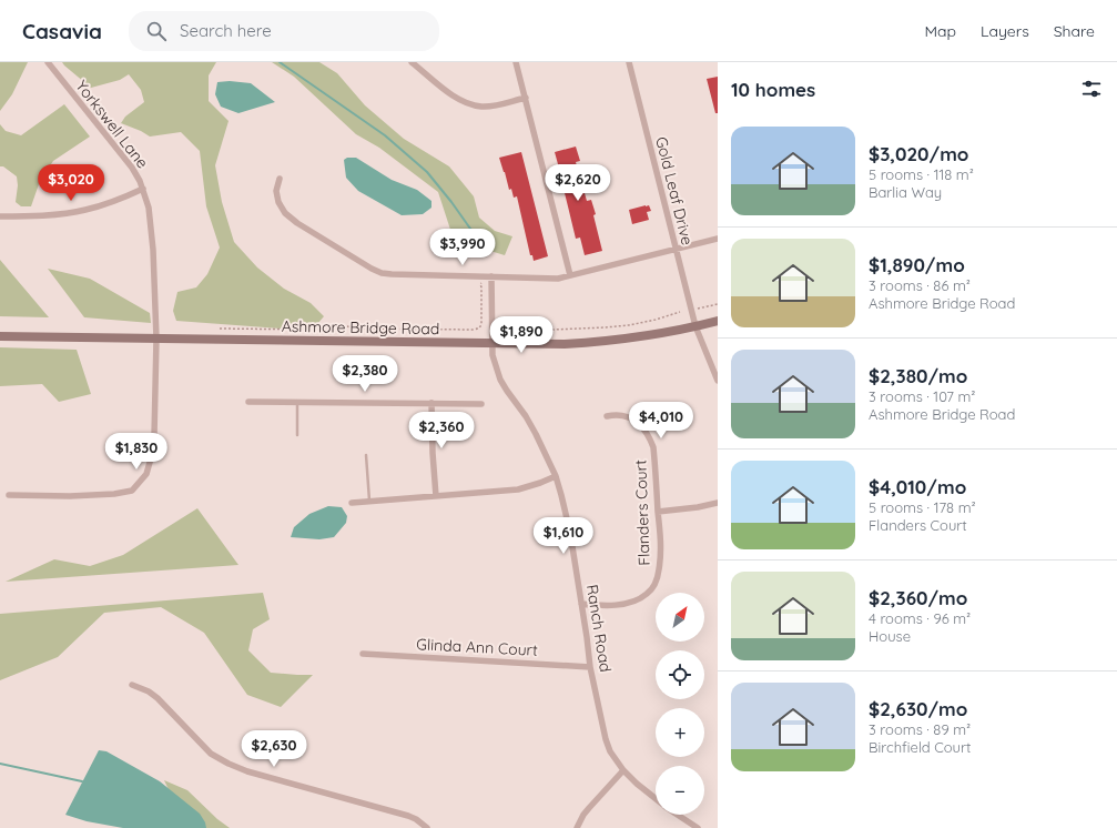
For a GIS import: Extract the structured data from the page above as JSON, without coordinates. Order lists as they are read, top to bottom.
{
  "streets": {
    "main road": ["Ashmore Bridge Road"],
    "street": [
      "Yorkswell Lane",
      "Gold Leaf Drive",
      "Flanders Court",
      "Ranch Road",
      "Glinda Ann Court"
    ]
  },
  "crossings": [
    ["Yorkswell Lane", "Ashmore Bridge Road"],
    ["Gold Leaf Drive", "Ashmore Bridge Road"],
    ["Ashmore Bridge Road", "Ranch Road"],
    ["Flanders Court", "Ranch Road"],
    ["Ranch Road", "Glinda Ann Court"]
  ],
  "north": "top right",
  "page": {
    "header": "Casavia",
    "search": "Search here",
    "nav": ["Map", "Layers", "Share"],
    "heading": "10 homes",
    "list": [
      {
        "name": "$3,020/mo",
        "note": "5 rooms · 118 m² · Barlia Way"
      },
      {
        "name": "$1,890/mo",
        "note": "3 rooms · 86 m² · Ashmore Bridge Road"
      },
      {
        "name": "$2,380/mo",
        "note": "3 rooms · 107 m² · Ashmore Bridge Road"
      },
      {
        "name": "$4,010/mo",
        "note": "5 rooms · 178 m² · Flanders Court"
      },
      {
        "name": "$2,360/mo",
        "note": "4 rooms · 96 m² · House"
      },
      {
        "name": "$2,630/mo",
        "note": "3 rooms · 89 m² · Birchfield Court"
      }
    ],
    "price": [
      "$3,020",
      "$2,620",
      "$3,990",
      "$1,890",
      "$2,380",
      "$4,010",
      "$2,360",
      "$1,830",
      "$1,610",
      "$2,630"
    ],
    "map_buttons": ["+", "−"]
  }
}
